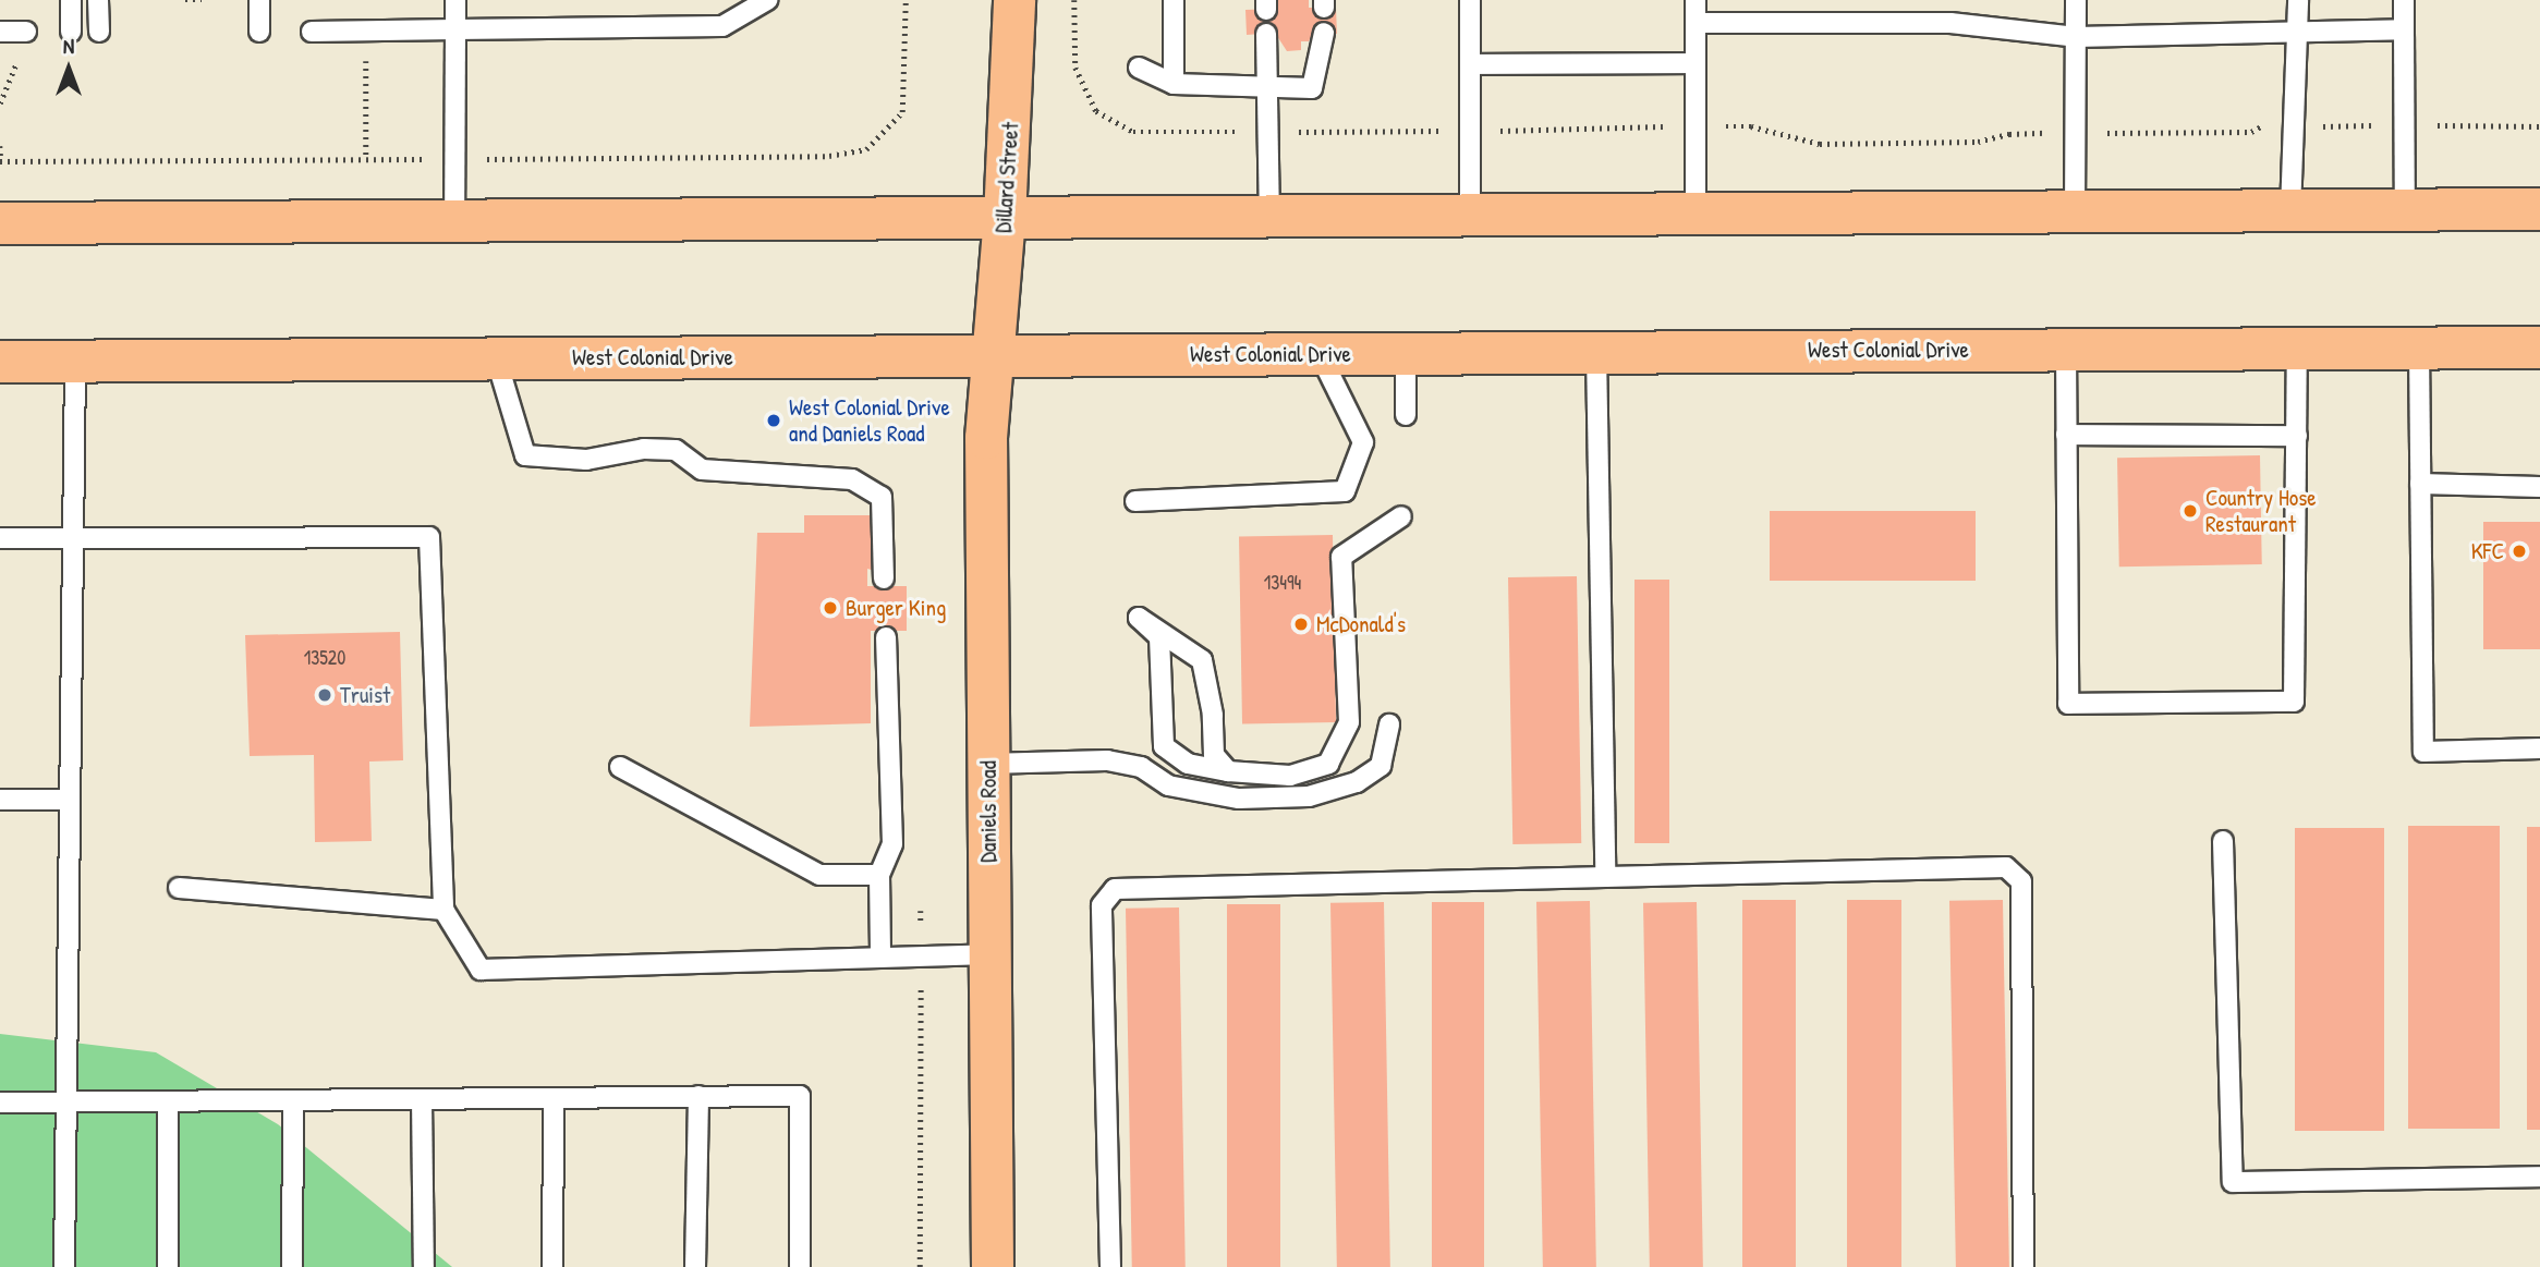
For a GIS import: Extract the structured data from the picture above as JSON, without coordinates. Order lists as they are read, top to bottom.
{
  "streets": {
    "main road": ["Dillard Street", "West Colonial Drive", "Daniels Road"]
  },
  "crossings": [
    ["Dillard Street", "West Colonial Drive"],
    ["Dillard Street", "Daniels Road"],
    ["West Colonial Drive", "Daniels Road"]
  ],
  "places": [
    "West Colonial Drive and Daniels Road",
    "Country Hose Restaurant",
    "KFC",
    "Burger King",
    "McDonald's",
    "Truist"
  ],
  "house_numbers": ["13494", "13520"],
  "north": "top"
}
